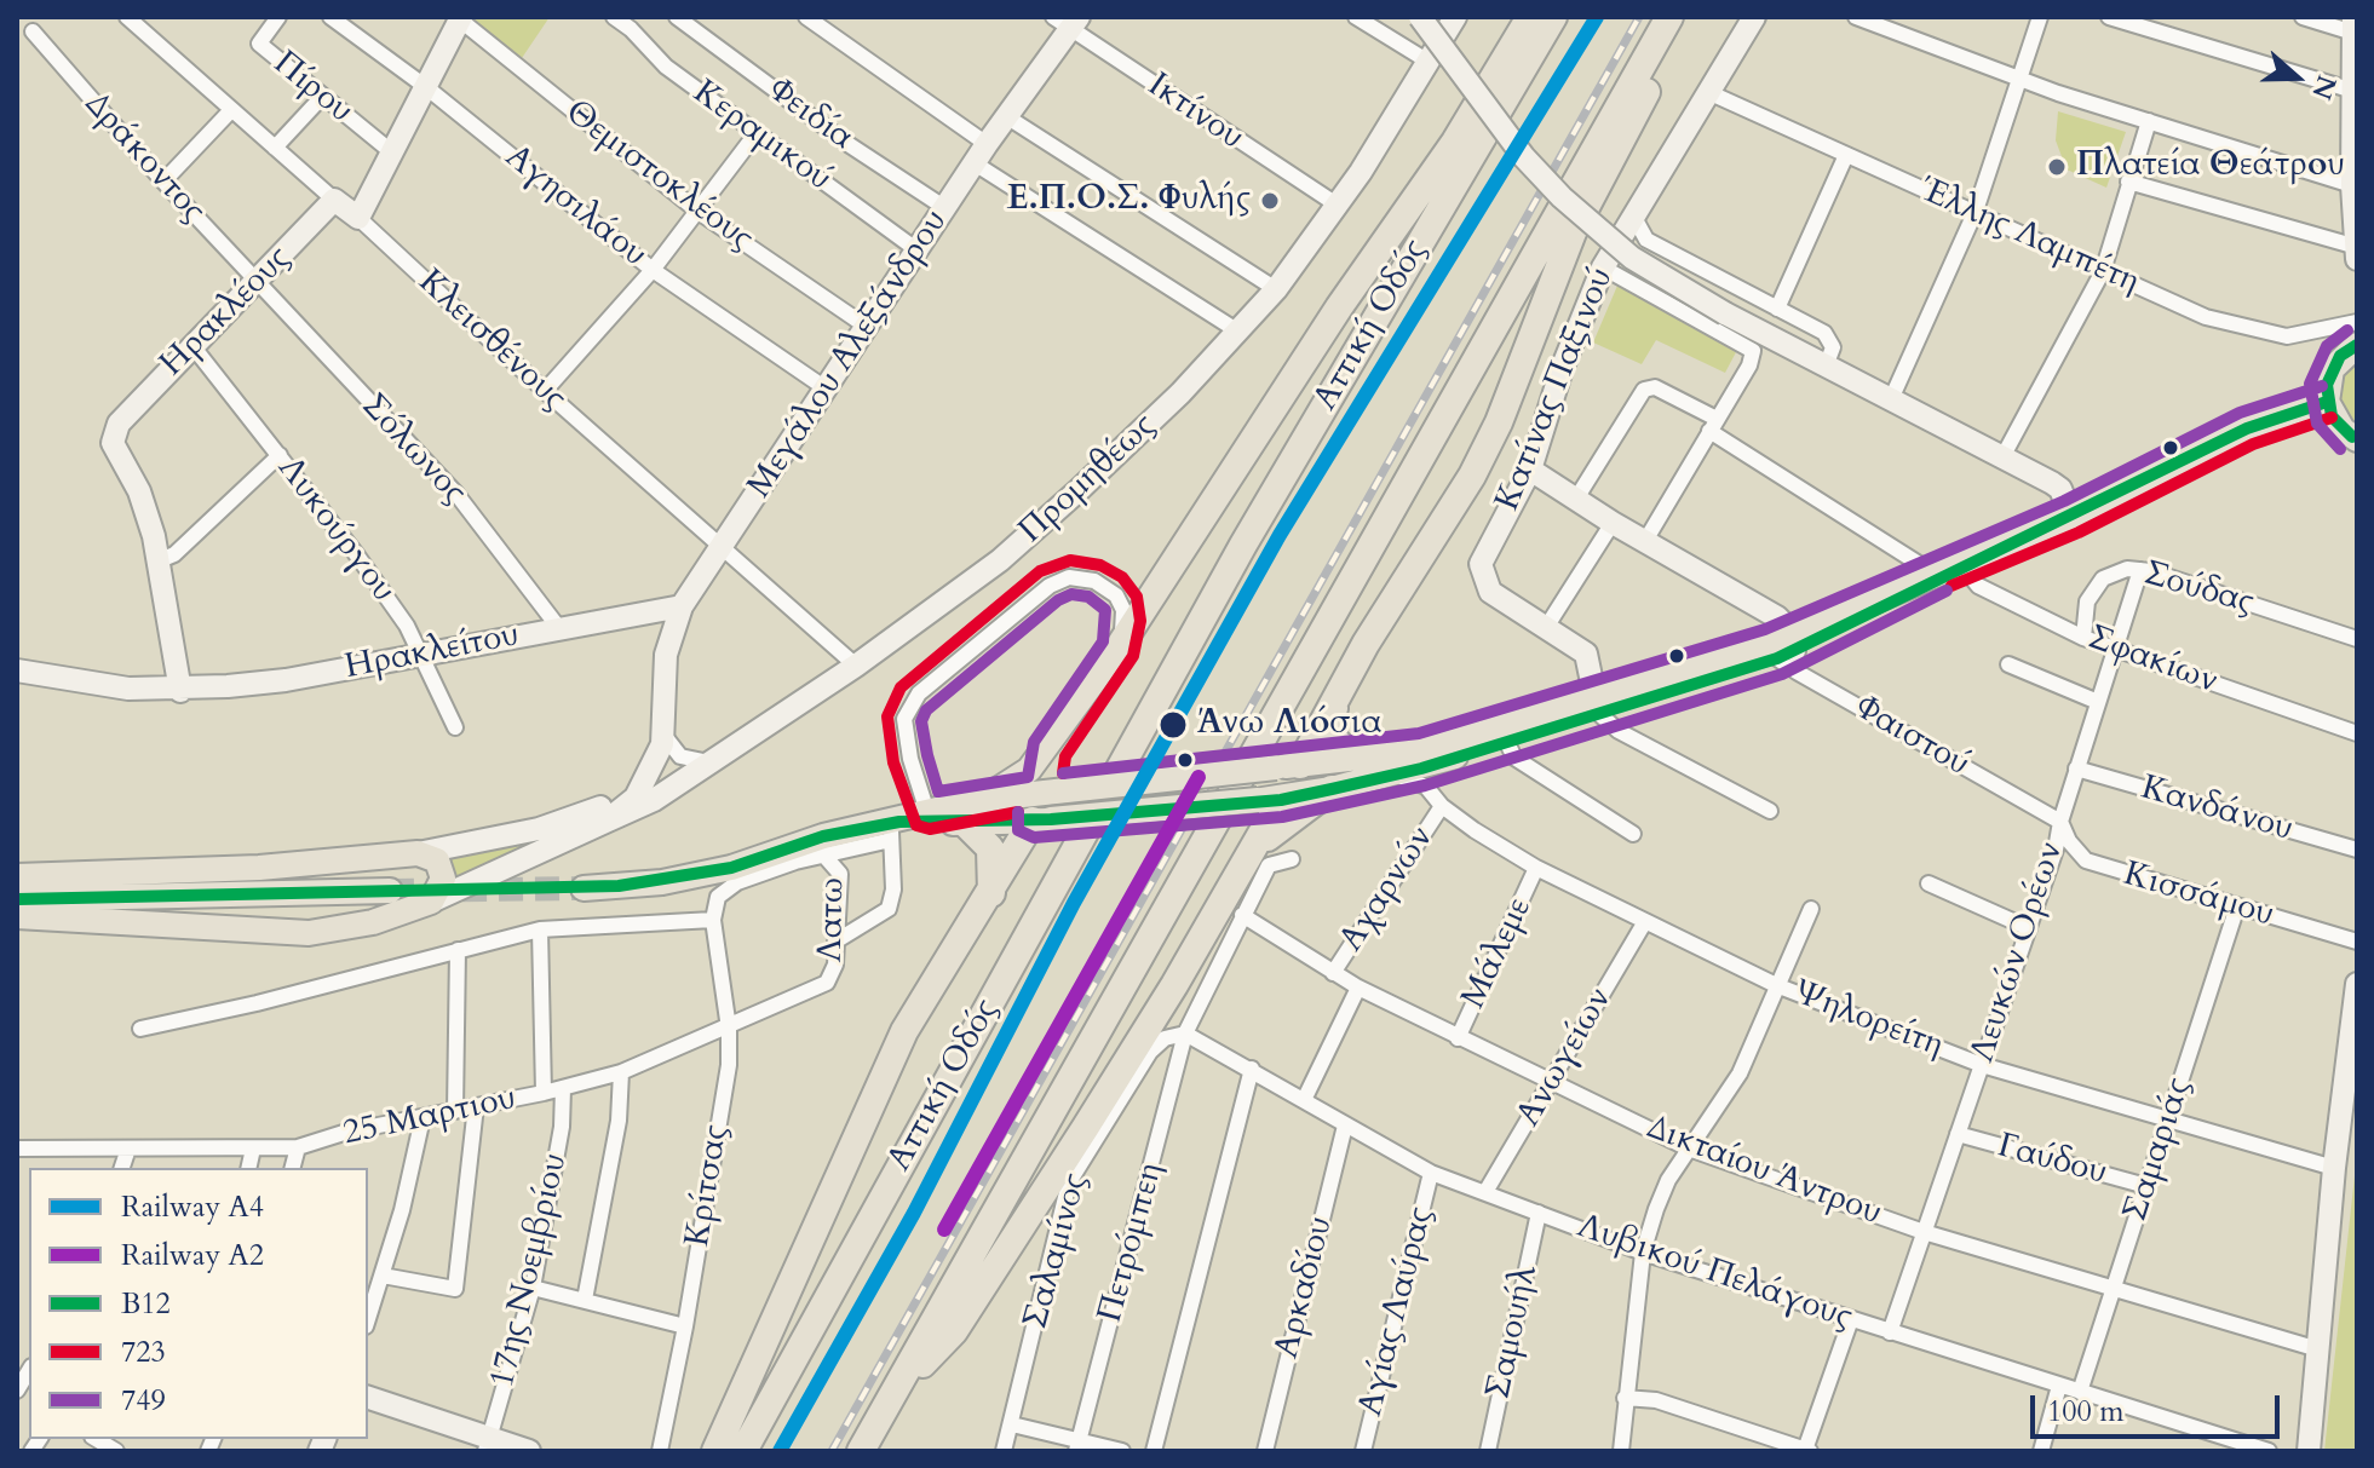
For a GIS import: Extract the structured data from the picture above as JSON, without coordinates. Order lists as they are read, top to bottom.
{
  "streets": {
    "highway": ["Αττική Οδός"],
    "street": [
      "Πίρου",
      "Ικτίνου",
      "Φειδία",
      "Κεραμικού",
      "Δράκοντος",
      "Θεμιστοκλέους",
      "Αγησιλάου",
      "Έλλης Λαμπέτη",
      "Ηρακλέους",
      "Κλεισθένους",
      "Μεγάλου Αλεξάνδρου",
      "Κατίνας Παξινού",
      "Σόλωνος",
      "Προμηθέως",
      "Λυκούργου",
      "Σούδας",
      "Ηρακλείτου",
      "Σφακίων",
      "Φαιστού",
      "Κανδάνου",
      "Αχαρνών",
      "Κισσάμου",
      "Λατω",
      "Λευκών Ορέων",
      "Μάλεμε",
      "Ψηλορείτη",
      "Ανωγείων",
      "25 Μαρτιου",
      "Σαμαριάς",
      "Γαύδου",
      "Δικταίου Άντρου",
      "Κρίτσας",
      "Πετρόμπεη",
      "Σαλαμίνος",
      "17ης Νοεμβρίου",
      "Λυβικού Πελάγους",
      "Αρκαδίου",
      "Αγίας Λαύρας",
      "Σαμουήλ"
    ]
  },
  "crossings": [
    ["Ικτίνου", "Μεγάλου Αλεξάνδρου"],
    ["Ικτίνου", "Προμηθέως"],
    ["Φειδία", "Μεγάλου Αλεξάνδρου"],
    ["Κεραμικού", "Μεγάλου Αλεξάνδρου"],
    ["Δράκοντος", "Ηρακλέους"],
    ["Δράκοντος", "Σόλωνος"],
    ["Θεμιστοκλέους", "Μεγάλου Αλεξάνδρου"],
    ["Αγησιλάου", "Μεγάλου Αλεξάνδρου"],
    ["Έλλης Λαμπέτη", "Κατίνας Παξινού"],
    ["Ηρακλέους", "Κλεισθένους"],
    ["Ηρακλέους", "Σόλωνος"],
    ["Ηρακλέους", "Λυκούργου"],
    ["Κλεισθένους", "Μεγάλου Αλεξάνδρου"],
    ["Κλεισθένους", "Προμηθέως"],
    ["Μεγάλου Αλεξάνδρου", "Προμηθέως"],
    ["Μεγάλου Αλεξάνδρου", "Ηρακλείτου"],
    ["Σόλωνος", "Ηρακλείτου"],
    ["Λυκούργου", "Ηρακλείτου"],
    ["Σούδας", "Σφακίων"],
    ["Σούδας", "Λευκών Ορέων"],
    ["Σφακίων", "Λευκών Ορέων"],
    ["Φαιστού", "Κισσάμου"],
    ["Φαιστού", "Λευκών Ορέων"],
    ["Κανδάνου", "Λευκών Ορέων"],
    ["Αχαρνών", "Ψηλορείτη"],
    ["Αχαρνών", "Δικταίου Άντρου"],
    ["Κισσάμου", "Λευκών Ορέων"],
    ["Κισσάμου", "Σαμαριάς"],
    ["Λατω", "25 Μαρτιου"],
    ["Λευκών Ορέων", "Ψηλορείτη"],
    ["Λευκών Ορέων", "Γαύδου"],
    ["Λευκών Ορέων", "Δικταίου Άντρου"],
    ["Λευκών Ορέων", "Λυβικού Πελάγους"],
    ["Μάλεμε", "Ψηλορείτη"],
    ["Μάλεμε", "Δικταίου Άντρου"],
    ["Ψηλορείτη", "Ανωγείων"],
    ["Ψηλορείτη", "Σαμαριάς"],
    ["Ανωγείων", "Δικταίου Άντρου"],
    ["Ανωγείων", "Λυβικού Πελάγους"],
    ["25 Μαρτιου", "Κρίτσας"],
    ["25 Μαρτιου", "17ης Νοεμβρίου"],
    ["Σαμαριάς", "Γαύδου"],
    ["Σαμαριάς", "Δικταίου Άντρου"],
    ["Σαμαριάς", "Λυβικού Πελάγους"],
    ["Δικταίου Άντρου", "Πετρόμπεη"],
    ["Πετρόμπεη", "Σαλαμίνος"],
    ["Πετρόμπεη", "Λυβικού Πελάγους"],
    ["Σαλαμίνος", "Λυβικού Πελάγους"],
    ["Λυβικού Πελάγους", "Αρκαδίου"],
    ["Λυβικού Πελάγους", "Αγίας Λαύρας"],
    ["Λυβικού Πελάγους", "Σαμουήλ"]
  ],
  "places": ["Πλατεία Θεάτρου", "Ε.Π.Ο.Σ. Φυλής", "Άνω Λιόσια"],
  "lines": [
    "rail line A4",
    "transit line 749",
    "transit line Β12",
    "transit line 723",
    "rail line A2"
  ],
  "legend": [
    "Railway A4",
    "Railway A2",
    "Β12",
    "723",
    "749"
  ],
  "scale_bar": "100 m",
  "north": "right"
}
